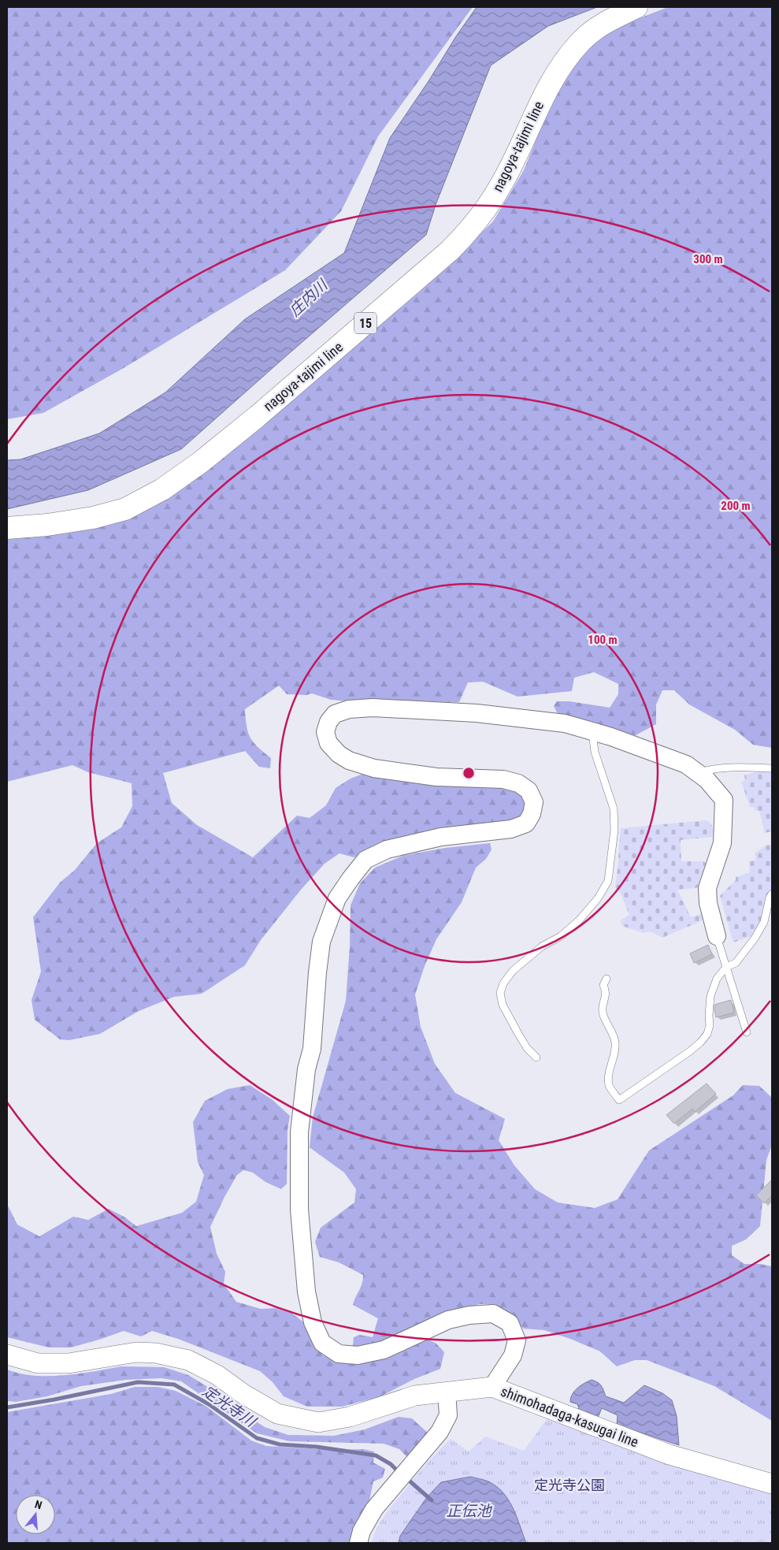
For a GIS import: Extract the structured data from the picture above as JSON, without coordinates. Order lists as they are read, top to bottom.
{
  "streets": {
    "main road": ["nagoya-tajimi line", "15", "shimohadaga-kasugai line"]
  },
  "water": ["庄内川", "定光寺川", "正伝池"],
  "parks": ["定光寺公園"],
  "north": "top",
  "rings": ["300 m", "200 m", "100 m"]
}
